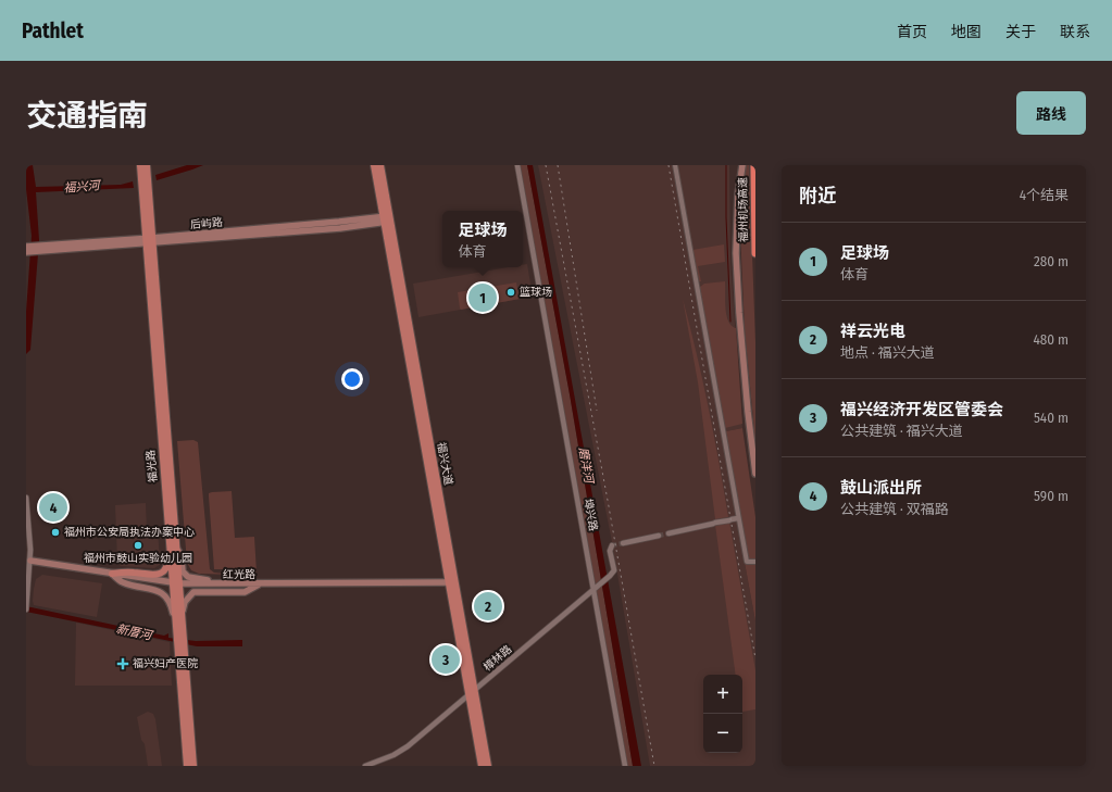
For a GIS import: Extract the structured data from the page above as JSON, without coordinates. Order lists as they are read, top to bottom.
{
  "streets": {
    "highway": ["福州机场高速"],
    "main road": [
      "后屿路",
      "福兴大道",
      "福光路",
      "红光路"
    ],
    "street": ["埠兴路", "樟林路"]
  },
  "crossings": [
    ["后屿路", "福兴大道"],
    ["后屿路", "福光路"],
    ["福兴大道", "红光路"],
    ["福兴大道", "樟林路"],
    ["福光路", "红光路"],
    ["埠兴路", "樟林路"]
  ],
  "water": ["福兴河", "磨洋河", "新厝河"],
  "places": {
    "other": ["篮球场", "福州市公安局执法办案中心", "福州市鼓山实验幼儿园"],
    "health": ["福兴妇产医院"]
  },
  "page": {
    "header": "Pathlet",
    "nav": [
      "首页",
      "地图",
      "关于",
      "联系"
    ],
    "title": "交通指南",
    "buttons": "路线",
    "heading": ["附近", "4个结果"],
    "popup": ["足球场", "体育"],
    "list": [
      {
        "mark": "1",
        "name": "足球场",
        "note": "体育",
        "value": "280 m"
      },
      {
        "mark": "2",
        "name": "祥云光电",
        "note": "地点 · 福兴大道",
        "value": "480 m"
      },
      {
        "mark": "3",
        "name": "福兴经济开发区管委会",
        "note": "公共建筑 · 福兴大道",
        "value": "540 m"
      },
      {
        "mark": "4",
        "name": "鼓山派出所",
        "note": "公共建筑 · 双福路",
        "value": "590 m"
      }
    ],
    "pins": [
      "1",
      "4",
      "2",
      "3"
    ],
    "map_buttons": ["+", "−"]
  }
}
